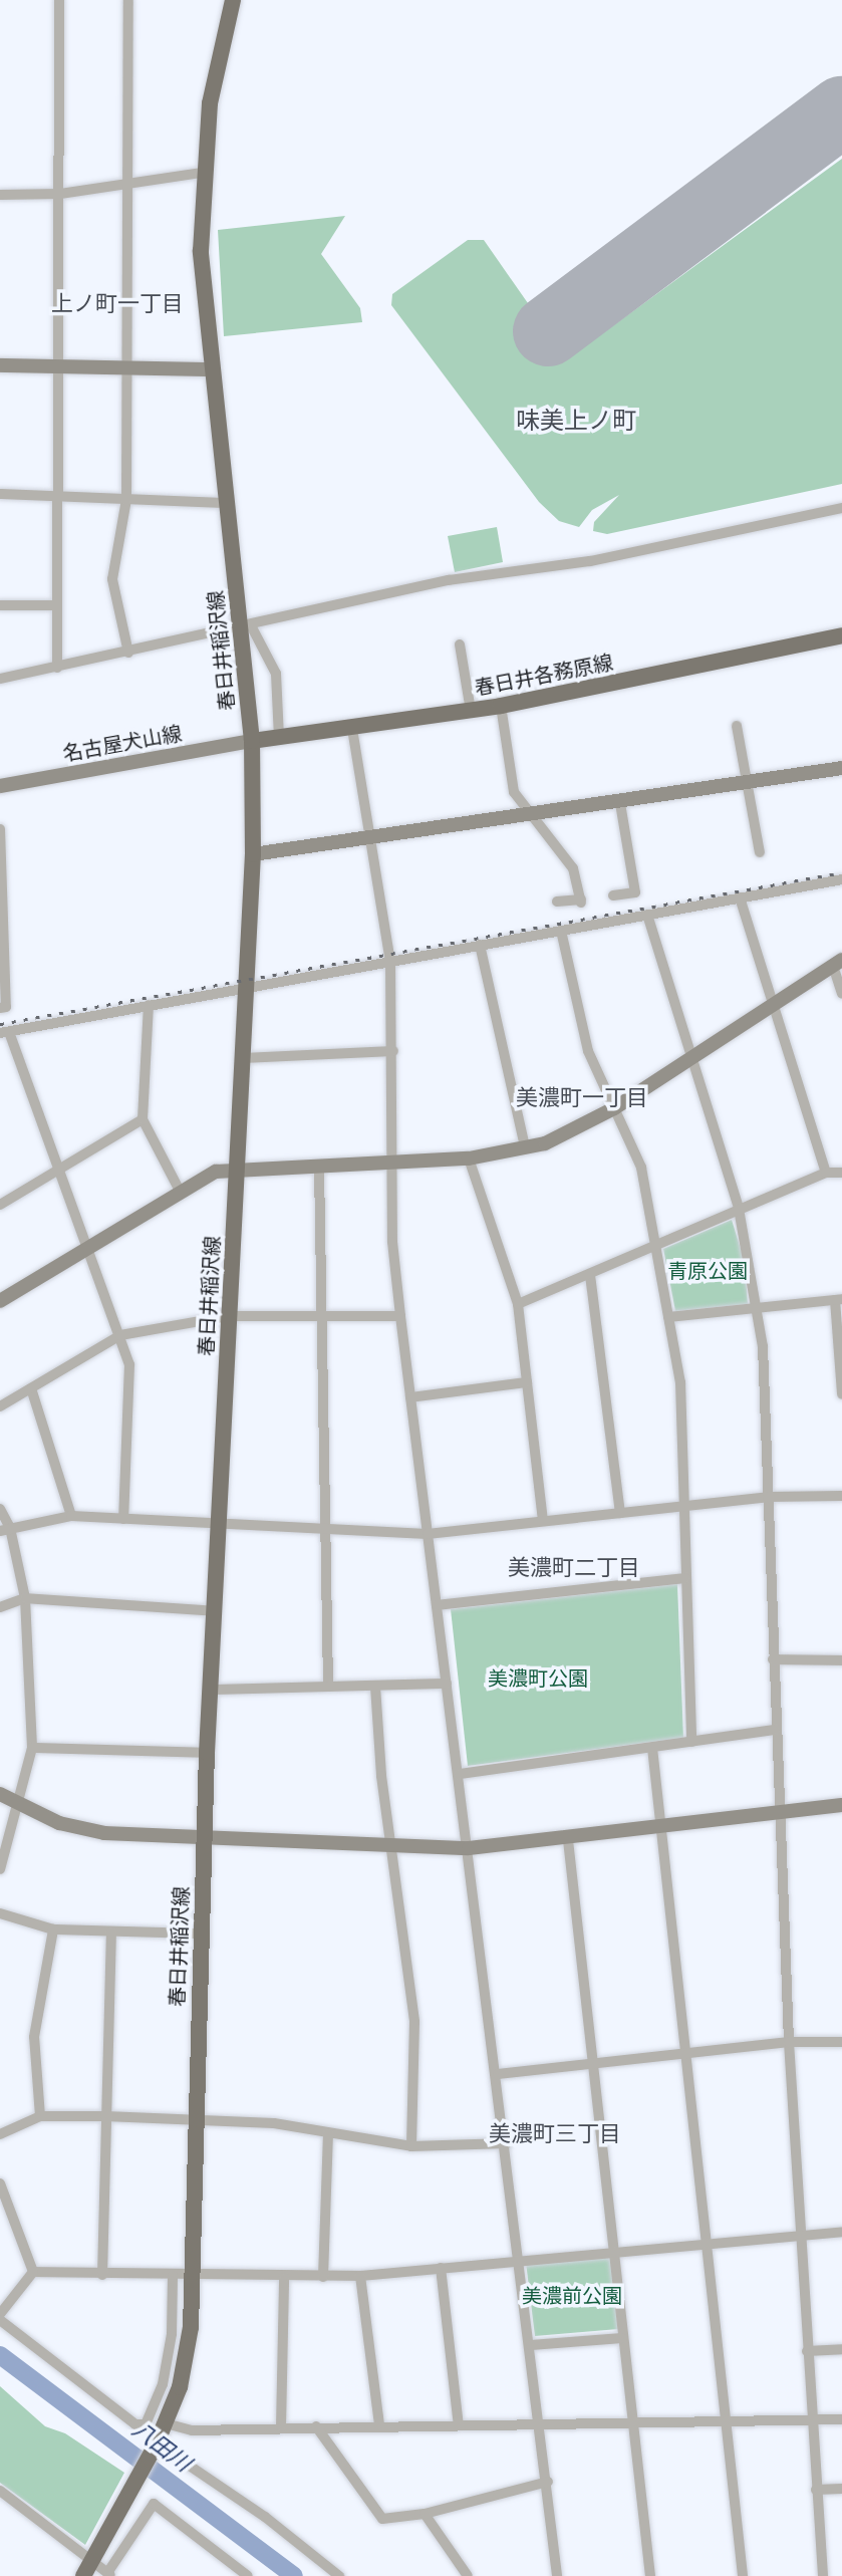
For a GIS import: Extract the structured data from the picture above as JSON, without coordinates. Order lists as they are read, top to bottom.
{
  "streets": {
    "main road": ["春日井稲沢線", "春日井各務原線"],
    "street": ["名古屋犬山線"]
  },
  "crossings": [
    ["春日井稲沢線", "春日井各務原線"],
    ["春日井稲沢線", "名古屋犬山線"],
    ["春日井各務原線", "名古屋犬山線"]
  ],
  "districts": [
    "上ノ町一丁目",
    "味美上ノ町",
    "美濃町一丁目",
    "美濃町二丁目",
    "美濃町三丁目"
  ],
  "water": ["八田川"],
  "parks": ["青原公園", "美濃町公園", "美濃前公園"]
}
